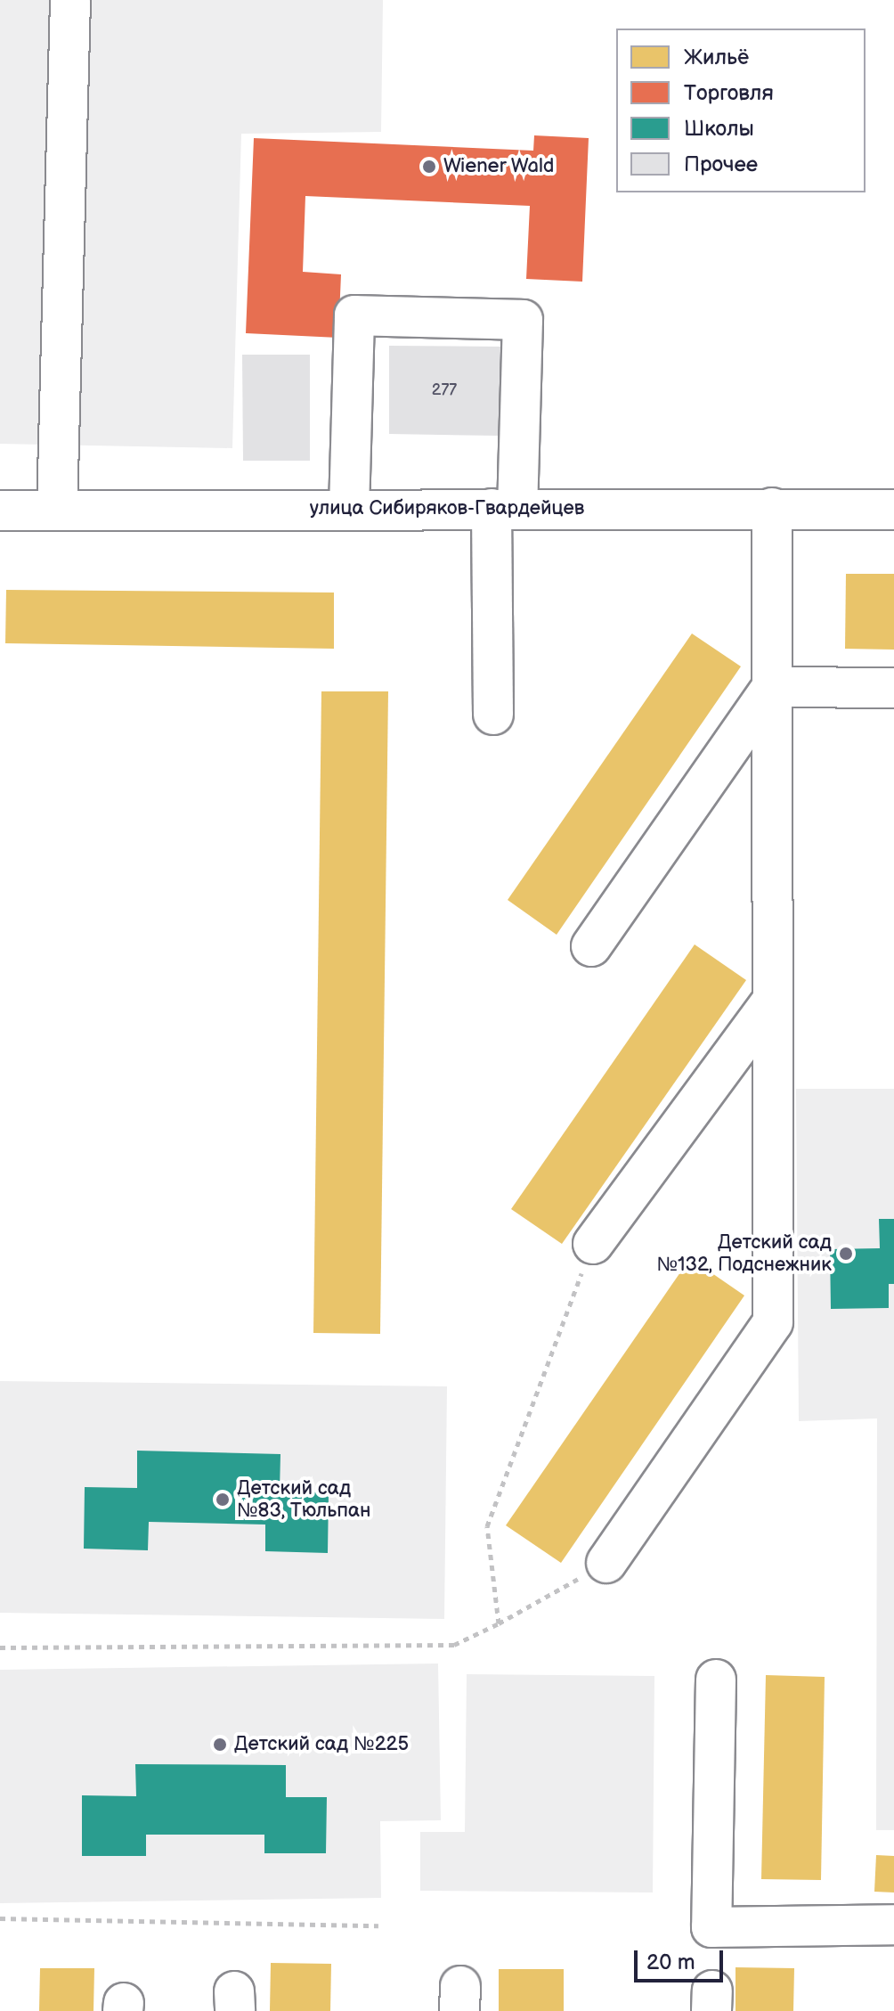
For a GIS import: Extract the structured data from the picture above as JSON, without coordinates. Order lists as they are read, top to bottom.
{
  "streets": {
    "street": ["улица Сибиряков-Гвардейцев"]
  },
  "places": [
    "Wiener Wald",
    "Детский сад №132, Подснежник",
    "Детский сад №83, Тюльпан",
    "Детский сад №225"
  ],
  "house_numbers": ["277"],
  "legend": [
    "Жильё",
    "Торговля",
    "Школы",
    "Прочее"
  ],
  "scale_bar": "20 m"
}
